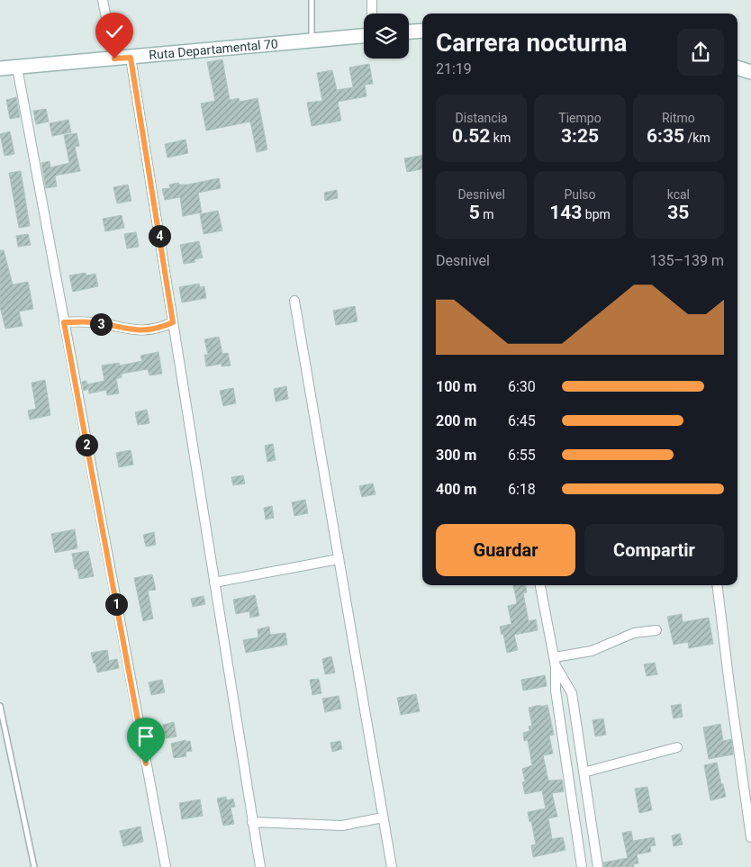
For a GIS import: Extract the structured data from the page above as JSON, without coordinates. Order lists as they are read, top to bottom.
{
  "streets": {
    "main road": ["Ruta Departamental 70"]
  },
  "page": {
    "heading": ["Carrera nocturna", "21:19"],
    "stats": [
      ["Distancia", "0.52 km"],
      ["Tiempo", "3:25"],
      ["Ritmo", "6:35 /km"],
      ["Desnivel", "5 m"],
      ["Pulso", "143 bpm"],
      ["kcal", "35"]
    ],
    "pins": [
      "4",
      "3",
      "2",
      "1"
    ],
    "chart": ["Desnivel", "135–139 m"],
    "list": [
      {
        "name": "100 m",
        "note": "6:30"
      },
      {
        "name": "200 m",
        "note": "6:45"
      },
      {
        "name": "300 m",
        "note": "6:55"
      },
      {
        "name": "400 m",
        "note": "6:18"
      }
    ],
    "buttons": ["Guardar", "Compartir"]
  }
}
